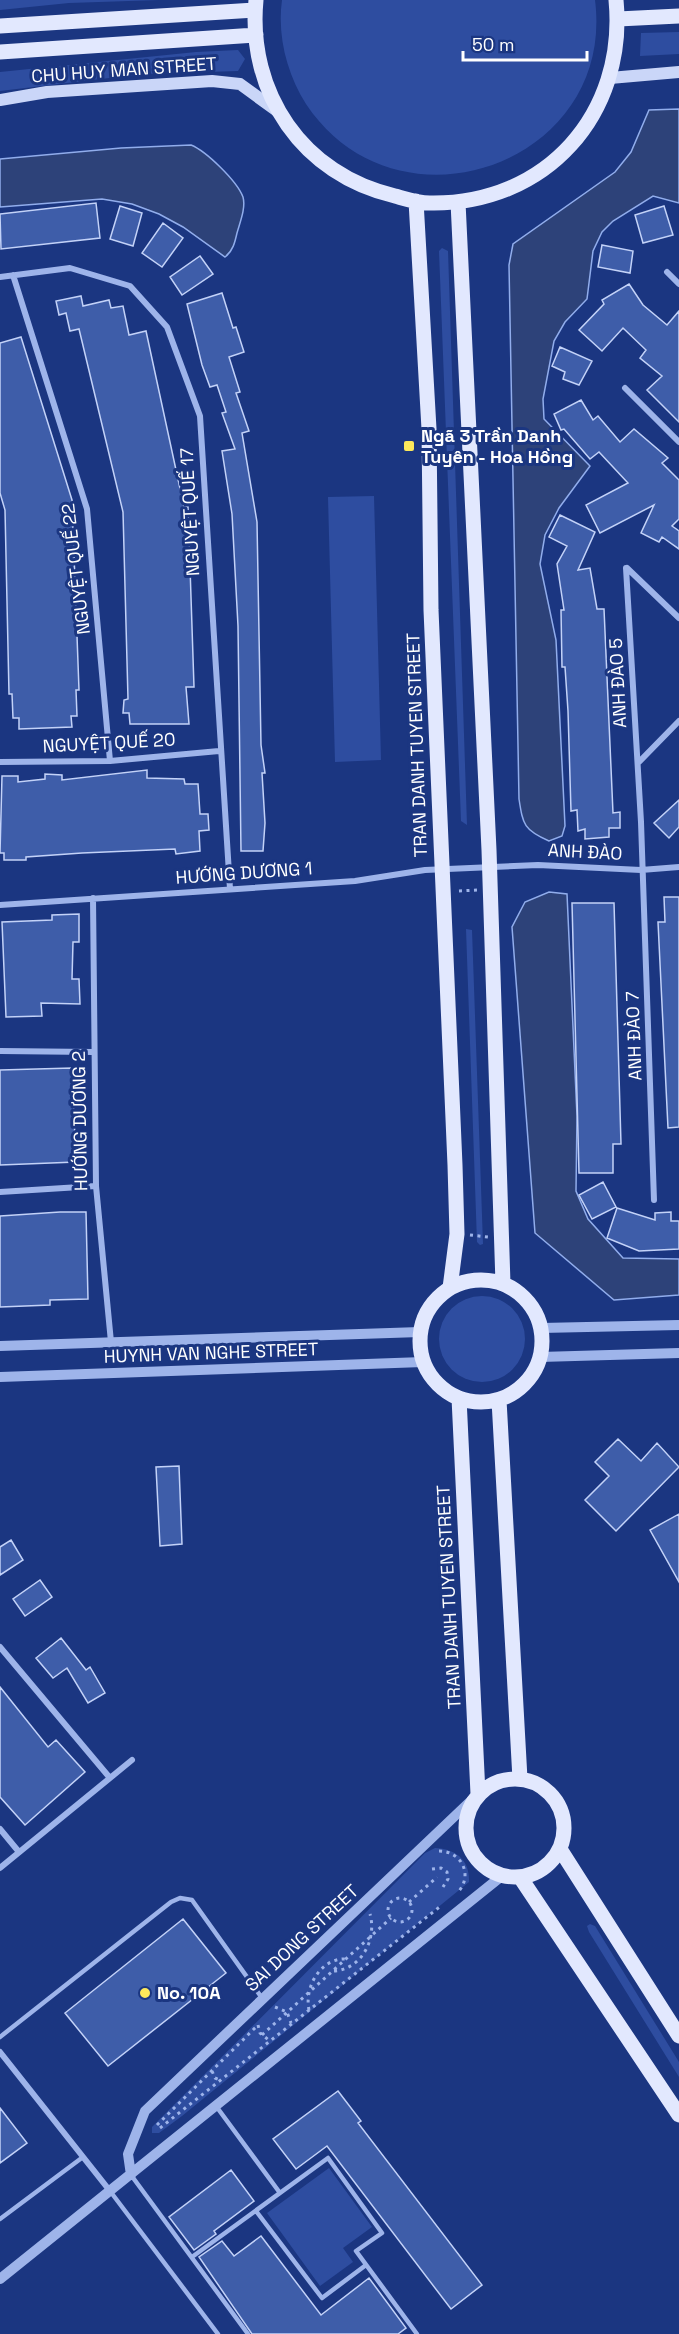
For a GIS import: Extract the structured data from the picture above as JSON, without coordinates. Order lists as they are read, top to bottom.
{
  "streets": {
    "main road": ["CHU HUY MAN STREET", "TRAN DANH TUYEN STREET"],
    "street": [
      "NGUYỆT QUẾ 17",
      "NGUYỆT QUẾ 22",
      "ANH ĐÀO 5",
      "NGUYỆT QUẾ 20",
      "ANH ĐÀO",
      "HƯỚNG DƯƠNG 1",
      "ANH ĐÀO 7",
      "HƯỚNG DƯƠNG 2",
      "HUYNH VAN NGHE STREET",
      "SAI DONG STREET"
    ]
  },
  "crossings": [
    ["NGUYỆT QUẾ 17", "NGUYỆT QUẾ 22"],
    ["NGUYỆT QUẾ 17", "NGUYỆT QUẾ 20"],
    ["NGUYỆT QUẾ 17", "HƯỚNG DƯƠNG 1"],
    ["NGUYỆT QUẾ 22", "NGUYỆT QUẾ 20"],
    ["ANH ĐÀO 5", "ANH ĐÀO"],
    ["ANH ĐÀO 5", "ANH ĐÀO 7"],
    ["TRAN DANH TUYEN STREET", "HƯỚNG DƯƠNG 1"],
    ["TRAN DANH TUYEN STREET", "HUYNH VAN NGHE STREET"],
    ["TRAN DANH TUYEN STREET", "SAI DONG STREET"],
    ["ANH ĐÀO", "HƯỚNG DƯƠNG 1"],
    ["ANH ĐÀO", "ANH ĐÀO 7"],
    ["HƯỚNG DƯƠNG 1", "HƯỚNG DƯƠNG 2"],
    ["HƯỚNG DƯƠNG 2", "HUYNH VAN NGHE STREET"]
  ],
  "places": {
    "transit": ["Ngã 3 Trần Danh Tuyên - Hoa Hồng"],
    "other": ["No. 10A"]
  },
  "scale_bar": "50 m"
}
